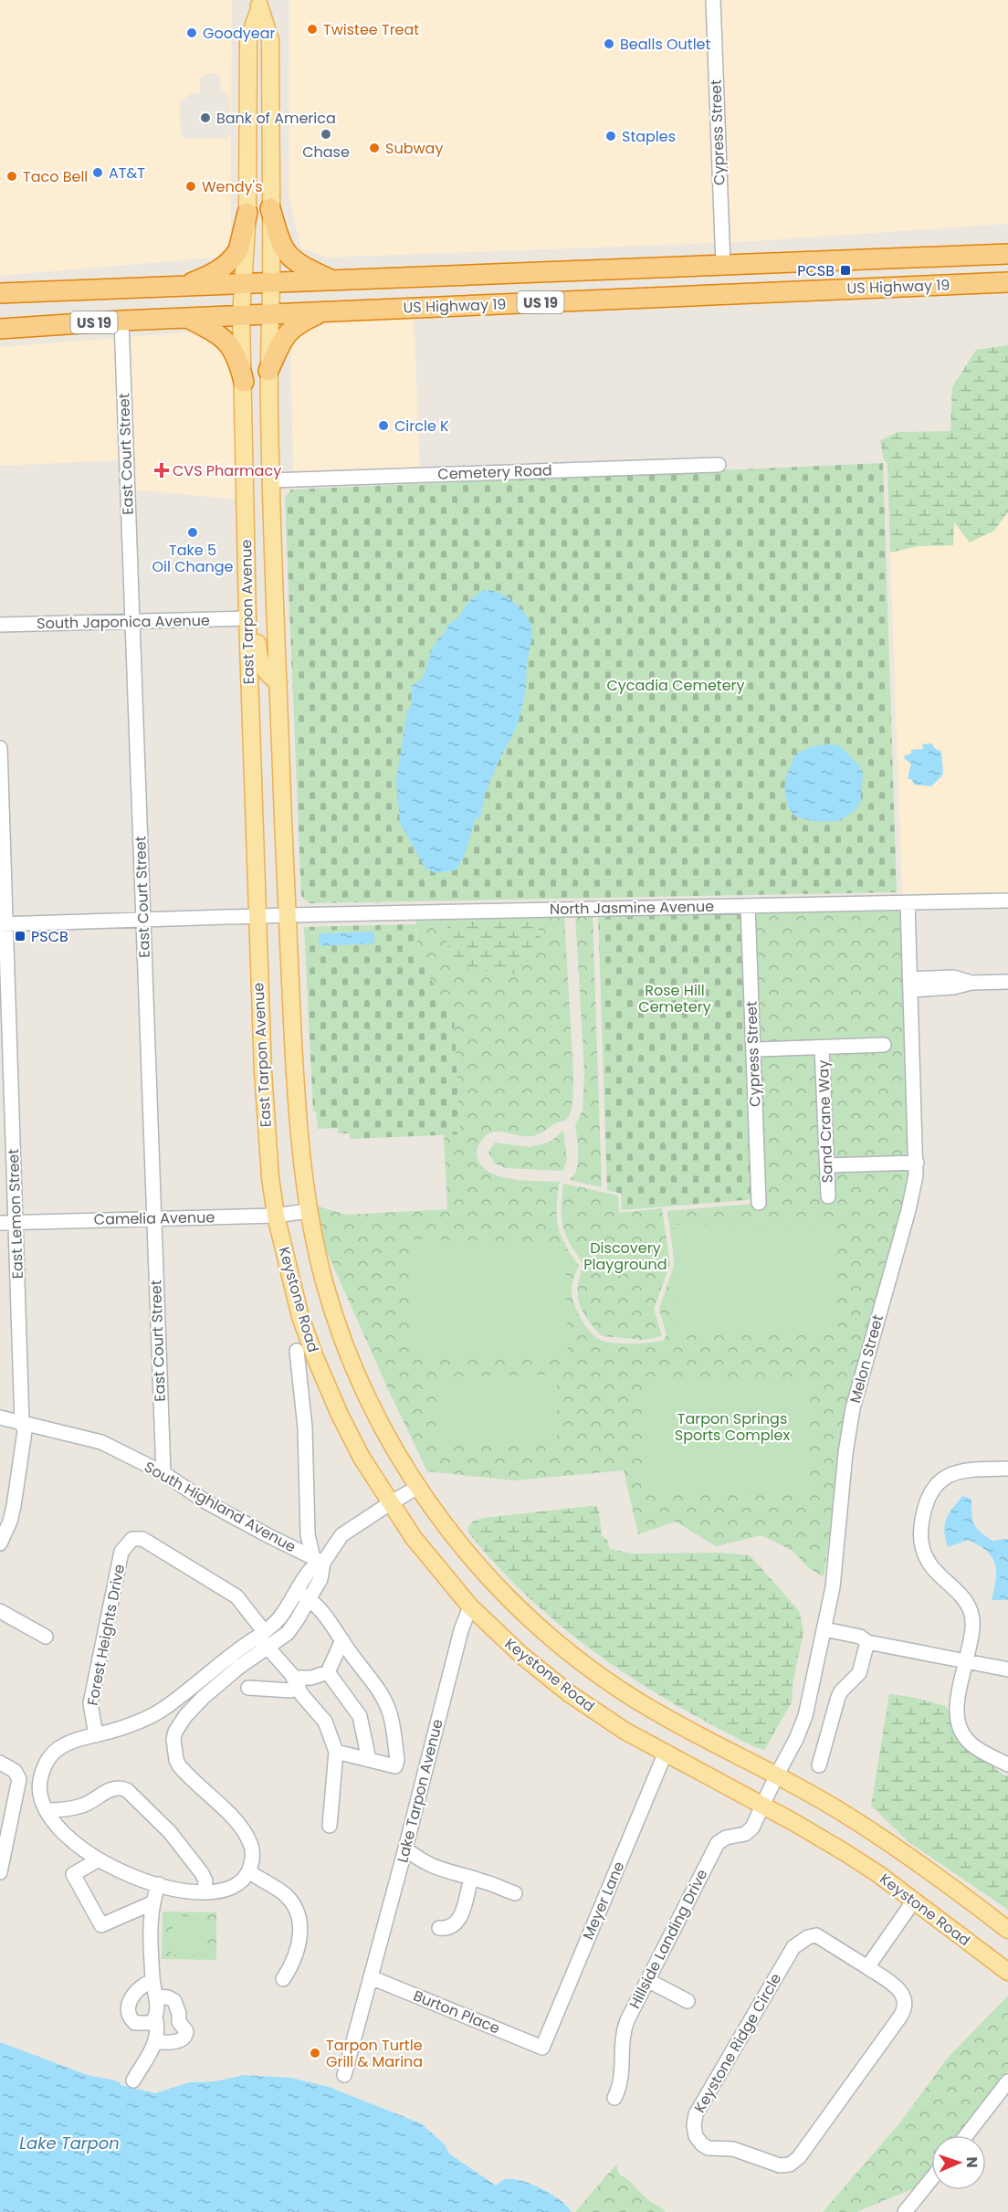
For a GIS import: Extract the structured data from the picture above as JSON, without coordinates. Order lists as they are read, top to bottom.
{
  "streets": {
    "highway": ["US Highway 19", "US 19"],
    "main road": ["East Tarpon Avenue", "Keystone Road"],
    "street": [
      "Cypress Street",
      "East Court Street",
      "Cemetery Road",
      "South Japonica Avenue",
      "North Jasmine Avenue",
      "Sand Crane Way",
      "East Lemon Street",
      "Camelia Avenue",
      "Melon Street",
      "South Highland Avenue",
      "Forest Heights Drive",
      "Lake Tarpon Avenue",
      "Meyer Lane",
      "Hillside Landing Drive",
      "Burton Place",
      "Keystone Ridge Circle"
    ]
  },
  "crossings": [
    ["Cypress Street", "US Highway 19"],
    ["Cypress Street", "North Jasmine Avenue"],
    ["US Highway 19", "East Court Street"],
    ["US Highway 19", "East Tarpon Avenue"],
    ["East Court Street", "South Japonica Avenue"],
    ["East Court Street", "North Jasmine Avenue"],
    ["East Court Street", "Camelia Avenue"],
    ["East Court Street", "South Highland Avenue"],
    ["Cemetery Road", "East Tarpon Avenue"],
    ["East Tarpon Avenue", "South Japonica Avenue"],
    ["East Tarpon Avenue", "North Jasmine Avenue"],
    ["East Tarpon Avenue", "Camelia Avenue"],
    ["East Tarpon Avenue", "Keystone Road"],
    ["North Jasmine Avenue", "East Lemon Street"],
    ["North Jasmine Avenue", "Melon Street"],
    ["East Lemon Street", "Camelia Avenue"],
    ["East Lemon Street", "South Highland Avenue"],
    ["Camelia Avenue", "Keystone Road"],
    ["Keystone Road", "Melon Street"],
    ["Keystone Road", "Lake Tarpon Avenue"],
    ["Keystone Road", "Meyer Lane"],
    ["Keystone Road", "Hillside Landing Drive"],
    ["Melon Street", "Hillside Landing Drive"],
    ["Lake Tarpon Avenue", "Burton Place"],
    ["Meyer Lane", "Burton Place"]
  ],
  "water": ["Lake Tarpon"],
  "parks": [
    "Cycadia Cemetery",
    "Rose Hill Cemetery",
    "Discovery Playground",
    "Tarpon Springs Sports Complex"
  ],
  "places": {
    "other": [
      "Twistee Treat",
      "Goodyear",
      "Bealls Outlet",
      "Bank of America",
      "Chase",
      "Staples",
      "Subway",
      "AT&T",
      "Taco Bell",
      "Wendy's",
      "Circle K",
      "Take 5 Oil Change",
      "Tarpon Turtle Grill & Marina"
    ],
    "transit": ["PCSB", "PSCB"],
    "health": ["CVS Pharmacy"]
  },
  "north": "right"
}
